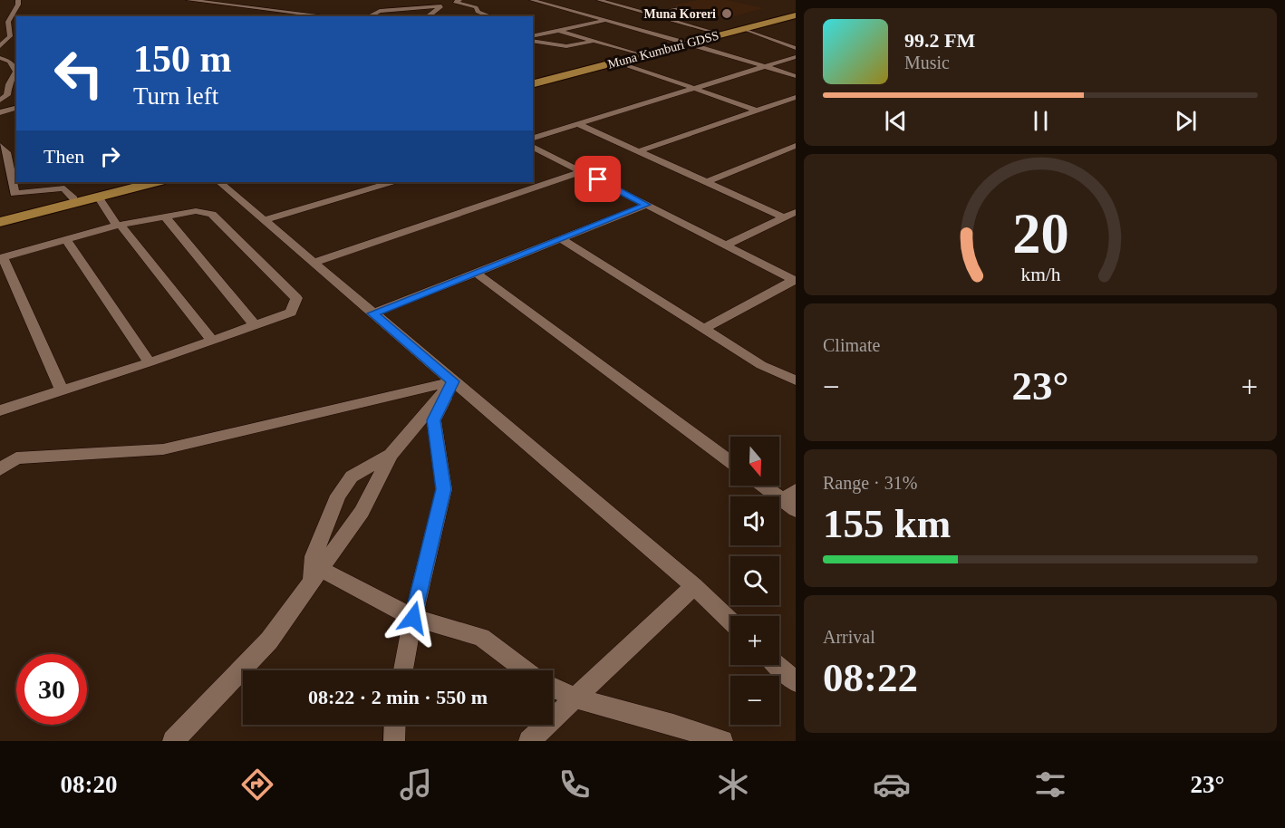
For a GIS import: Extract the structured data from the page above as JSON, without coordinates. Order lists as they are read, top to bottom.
{
  "streets": {
    "highway": ["Muna Kumburi GDSS"]
  },
  "places": ["Muna Koreri"],
  "north": "bottom",
  "page": {
    "turn": ["150 m", "Turn left"],
    "song": ["99.2 FM", "Music"],
    "then": "Then",
    "tile": [
      "Climate",
      ["Range · 31%", "155 km"],
      ["Arrival", "08:22"]
    ],
    "heat": ["−", "23°", "+"],
    "map_buttons": ["+", "−"],
    "limit": "30",
    "trip": "08:22 · 2 min · 550 m",
    "tabs": ["08:20", "23°"],
    "gauge": ["20", "km/h"]
  }
}
